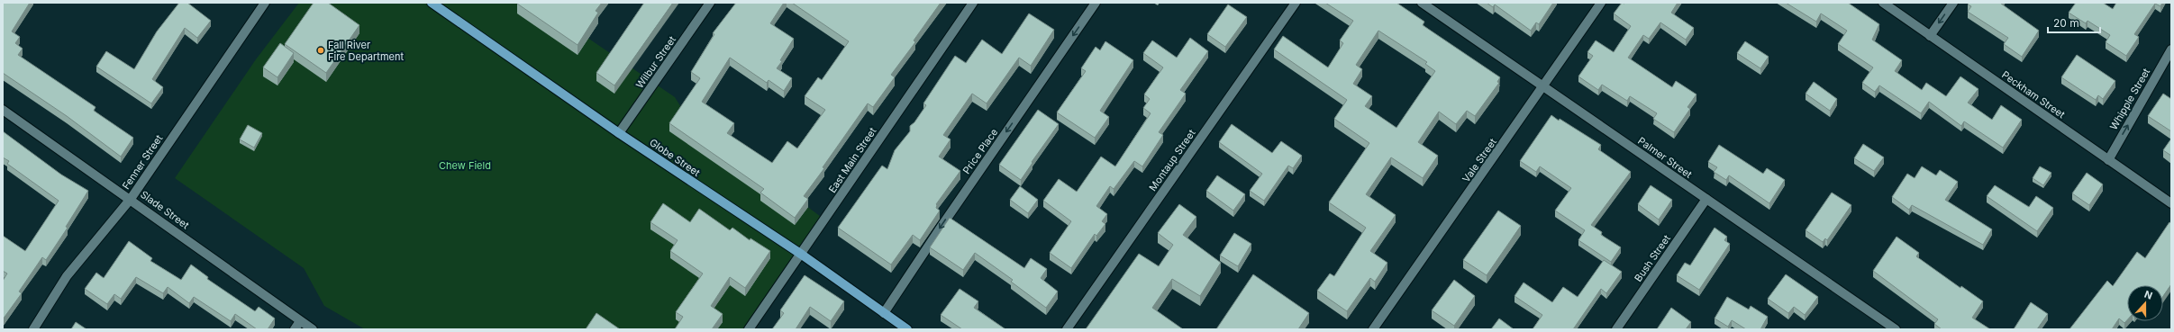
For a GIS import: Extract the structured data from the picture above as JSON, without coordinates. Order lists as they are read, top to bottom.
{
  "streets": {
    "main road": ["Globe Street"],
    "street": [
      "Wilbur Street",
      "Peckham Street",
      "Whipple Street",
      "Price Place",
      "Palmer Street",
      "East Main Street",
      "Montaup Street",
      "Vale Street",
      "Fenner Street",
      "Slade Street",
      "Bush Street"
    ]
  },
  "crossings": [
    ["Wilbur Street", "Globe Street"],
    ["Peckham Street", "Whipple Street"],
    ["Price Place", "Globe Street"],
    ["Globe Street", "East Main Street"],
    ["Palmer Street", "Vale Street"],
    ["Palmer Street", "Bush Street"],
    ["Fenner Street", "Slade Street"]
  ],
  "one_way": ["Whipple Street", "Price Place"],
  "parks": ["Chew Field"],
  "places": ["Fall River Fire Department"],
  "scale_bar": "20 m",
  "north": "top"
}
